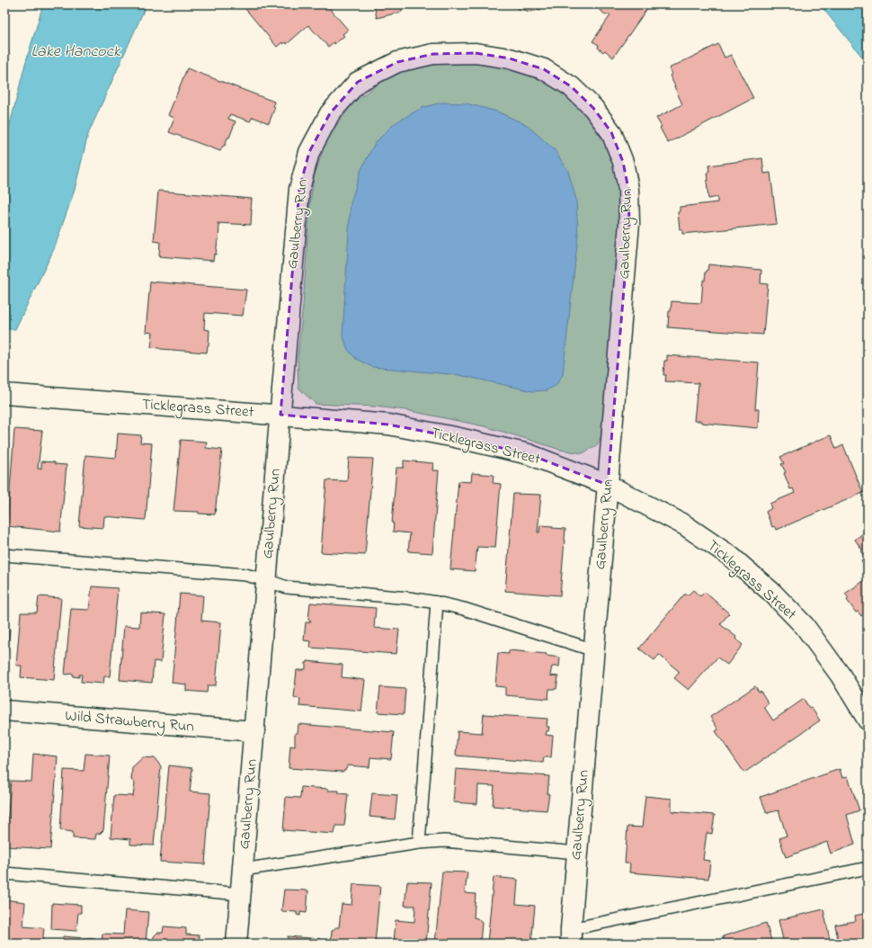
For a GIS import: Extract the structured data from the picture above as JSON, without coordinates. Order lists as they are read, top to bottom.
{
  "streets": {
    "street": ["Gaulberry Run", "Ticklegrass Street", "Wild Strawberry Run"]
  },
  "crossings": [
    ["Gaulberry Run", "Ticklegrass Street"],
    ["Gaulberry Run", "Wild Strawberry Run"]
  ],
  "water": ["Lake Hancock"]
}
